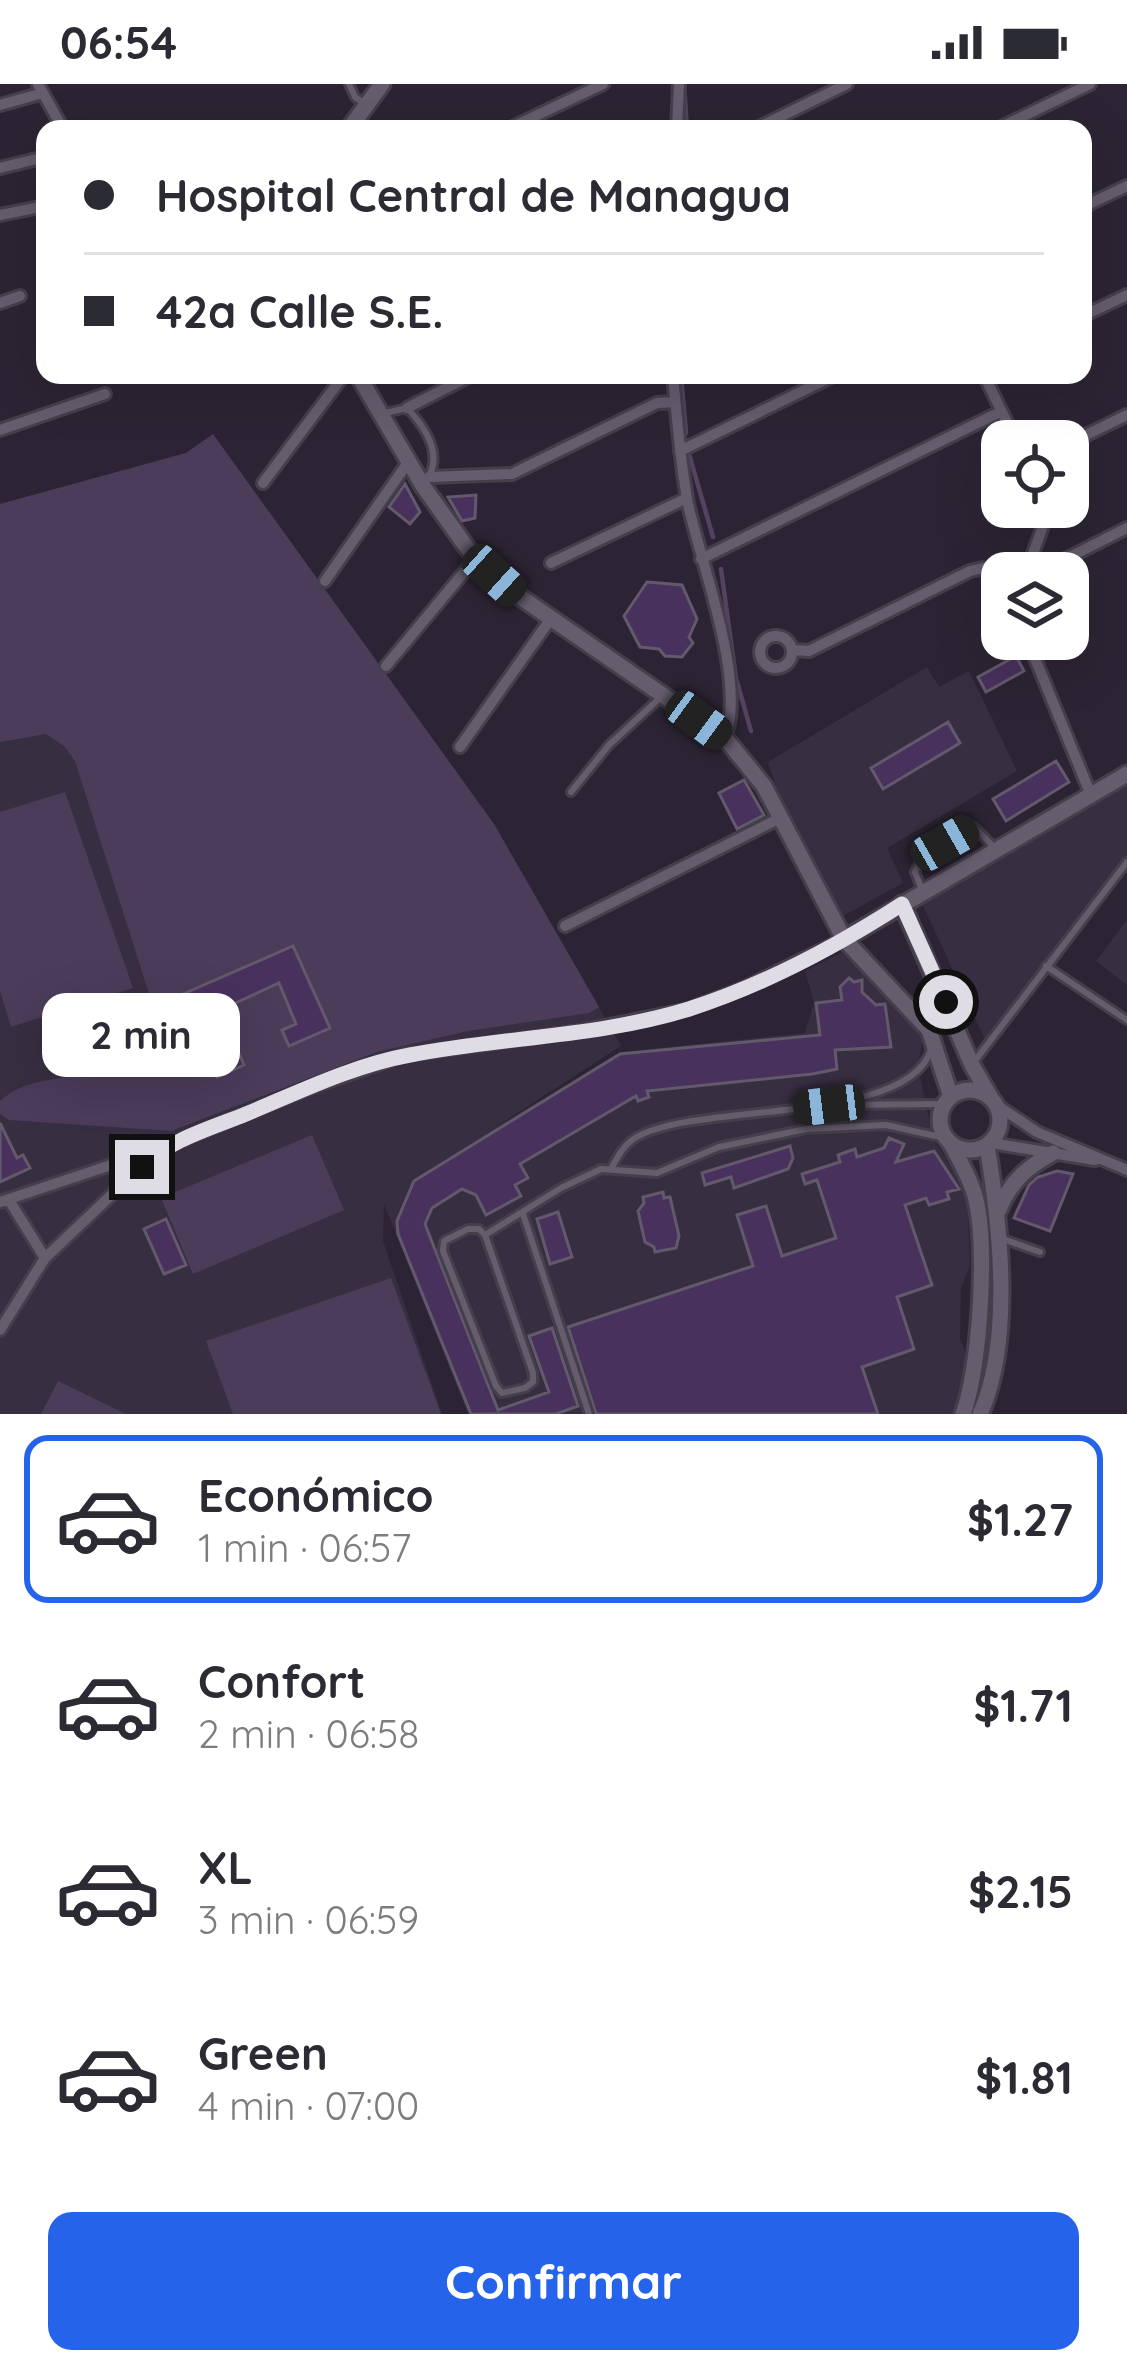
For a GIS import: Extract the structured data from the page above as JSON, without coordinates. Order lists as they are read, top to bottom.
{
  "page": {
    "status": "06:54",
    "banner": ["Hospital Central de Managua", "42a Calle S.E."],
    "bubble": "2 min",
    "list": [
      {
        "name": "Económico",
        "note": "1 min · 06:57",
        "value": "$1.27"
      },
      {
        "name": "Confort",
        "note": "2 min · 06:58",
        "value": "$1.71"
      },
      {
        "name": "XL",
        "note": "3 min · 06:59",
        "value": "$2.15"
      },
      {
        "name": "Green",
        "note": "4 min · 07:00",
        "value": "$1.81"
      }
    ],
    "buttons": "Confirmar"
  }
}
